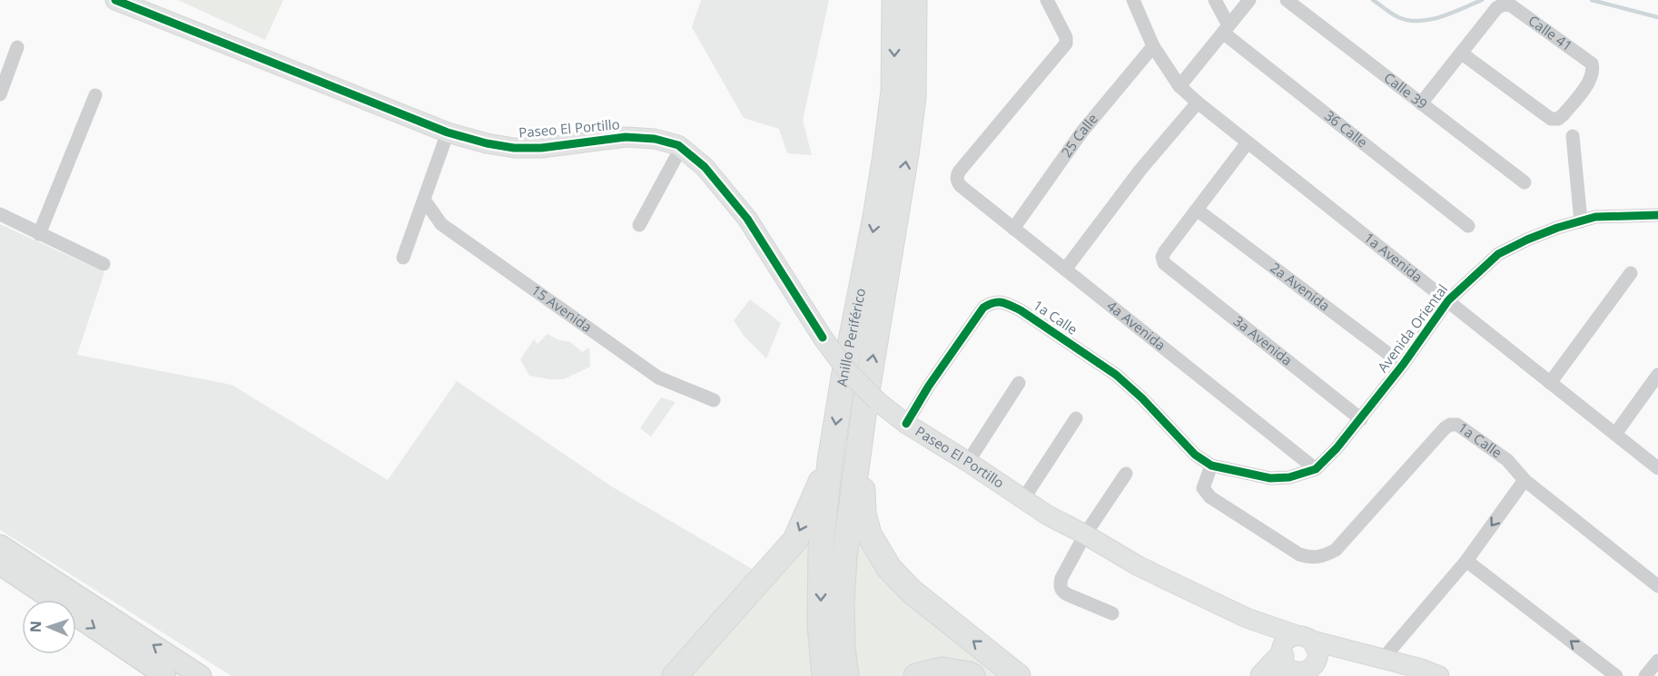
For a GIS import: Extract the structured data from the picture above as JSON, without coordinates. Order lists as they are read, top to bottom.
{
  "streets": {
    "highway": ["Anillo Periférico"],
    "main road": ["Paseo El Portillo"],
    "street": [
      "Calle 41",
      "Calle 39",
      "36 Calle",
      "25 Calle",
      "1a Avenida",
      "2a Avenida",
      "15 Avenida",
      "1a Calle",
      "4a Avenida",
      "Avenida Oriental",
      "3a Avenida"
    ]
  },
  "crossings": [
    ["Calle 41", "Calle 39"],
    ["Paseo El Portillo", "1a Calle"],
    ["25 Calle", "1a Avenida"],
    ["25 Calle", "4a Avenida"],
    ["1a Avenida", "Avenida Oriental"],
    ["2a Avenida", "Avenida Oriental"],
    ["2a Avenida", "3a Avenida"],
    ["4a Avenida", "Avenida Oriental"],
    ["Avenida Oriental", "3a Avenida"]
  ],
  "north": "left"
}
